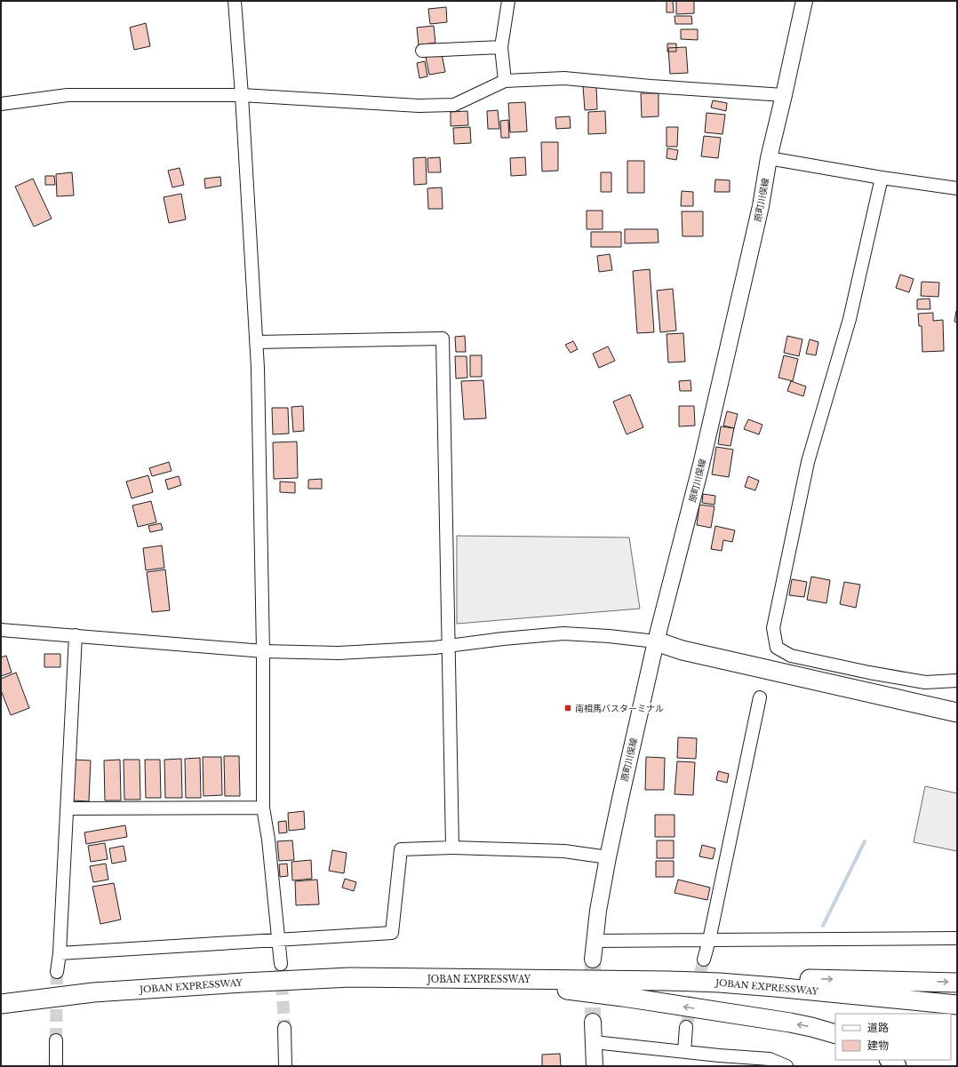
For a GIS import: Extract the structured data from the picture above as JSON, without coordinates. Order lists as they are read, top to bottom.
{
  "streets": {
    "highway": ["JOBAN EXPRESSWAY"],
    "main road": ["原町川俣線"]
  },
  "places": {
    "transit": ["南相馬バスターミナル"]
  },
  "legend": ["道路", "建物"]
}
